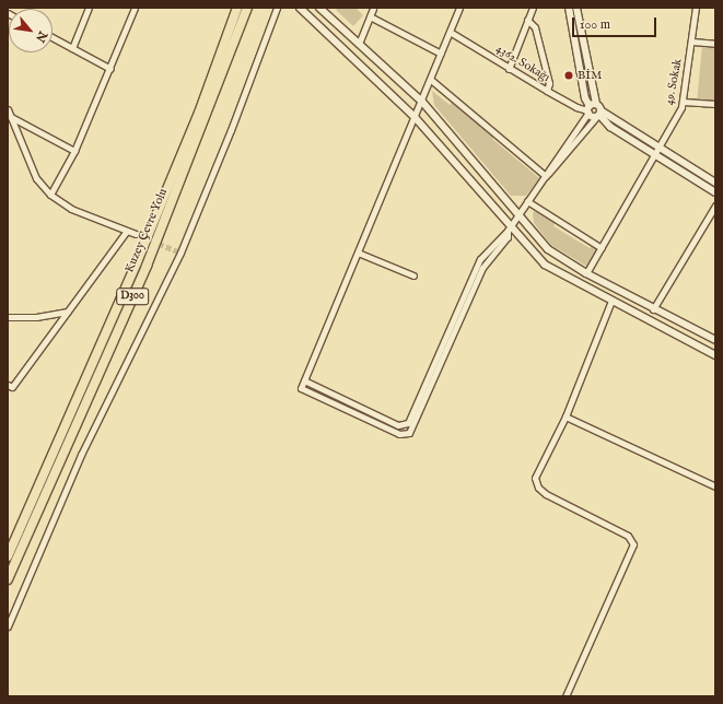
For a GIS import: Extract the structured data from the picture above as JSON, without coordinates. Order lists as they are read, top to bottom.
{
  "streets": {
    "highway": ["Kuzey Çevre Yolu", "D300"],
    "street": ["4362. Sokağı", "49. Sokak"]
  },
  "places": ["BİM"],
  "scale_bar": "100 m",
  "north": "bottom right"
}
